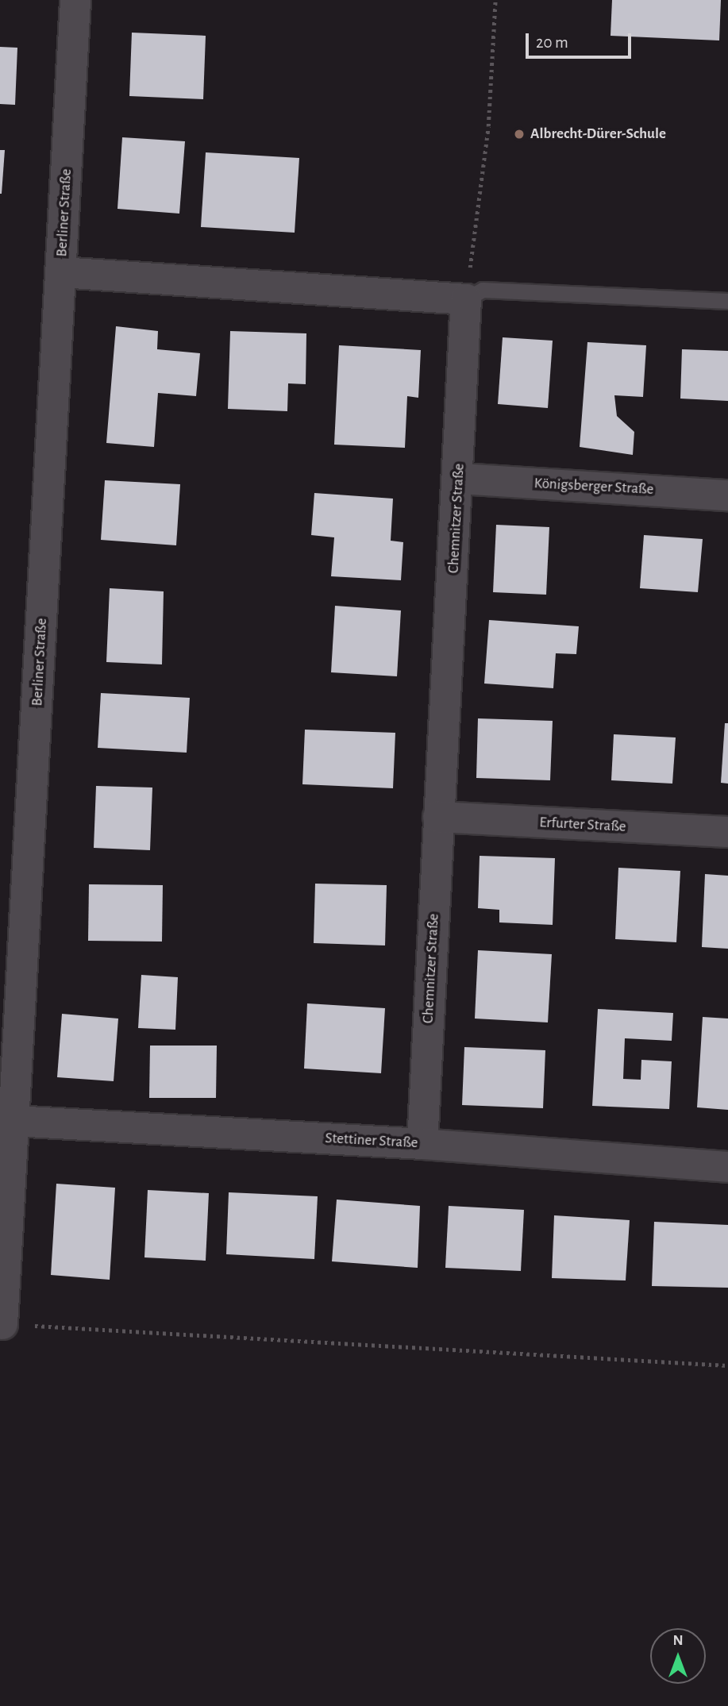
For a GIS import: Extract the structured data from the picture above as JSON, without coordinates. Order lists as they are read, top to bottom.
{
  "streets": {
    "street": [
      "Berliner Straße",
      "Königsberger Straße",
      "Chemnitzer Straße",
      "Erfurter Straße",
      "Stettiner Straße"
    ]
  },
  "crossings": [
    ["Berliner Straße", "Stettiner Straße"],
    ["Königsberger Straße", "Chemnitzer Straße"],
    ["Chemnitzer Straße", "Erfurter Straße"],
    ["Chemnitzer Straße", "Stettiner Straße"]
  ],
  "places": ["Albrecht-Dürer-Schule"],
  "scale_bar": "20 m",
  "north": "top"
}
